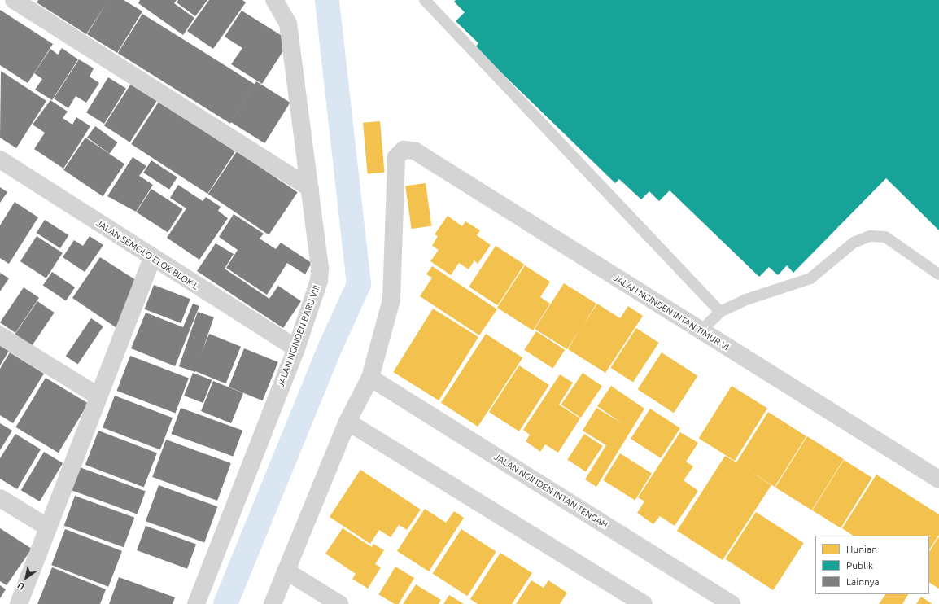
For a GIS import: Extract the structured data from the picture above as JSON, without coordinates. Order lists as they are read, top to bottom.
{
  "streets": {
    "street": [
      "JALAN SEMOLO ELOK BLOK L",
      "JALAN NGINDEN INTAN TIMUR VI",
      "JALAN NGINDEN BARU VIII",
      "JALAN NGINDEN INTAN TENGAH"
    ]
  },
  "crossings": [
    ["JALAN SEMOLO ELOK BLOK L", "JALAN NGINDEN BARU VIII"],
    ["JALAN NGINDEN INTAN TIMUR VI", "JALAN NGINDEN INTAN TENGAH"]
  ],
  "legend": ["Hunian", "Publik", "Lainnya"],
  "north": "bottom left"
}
